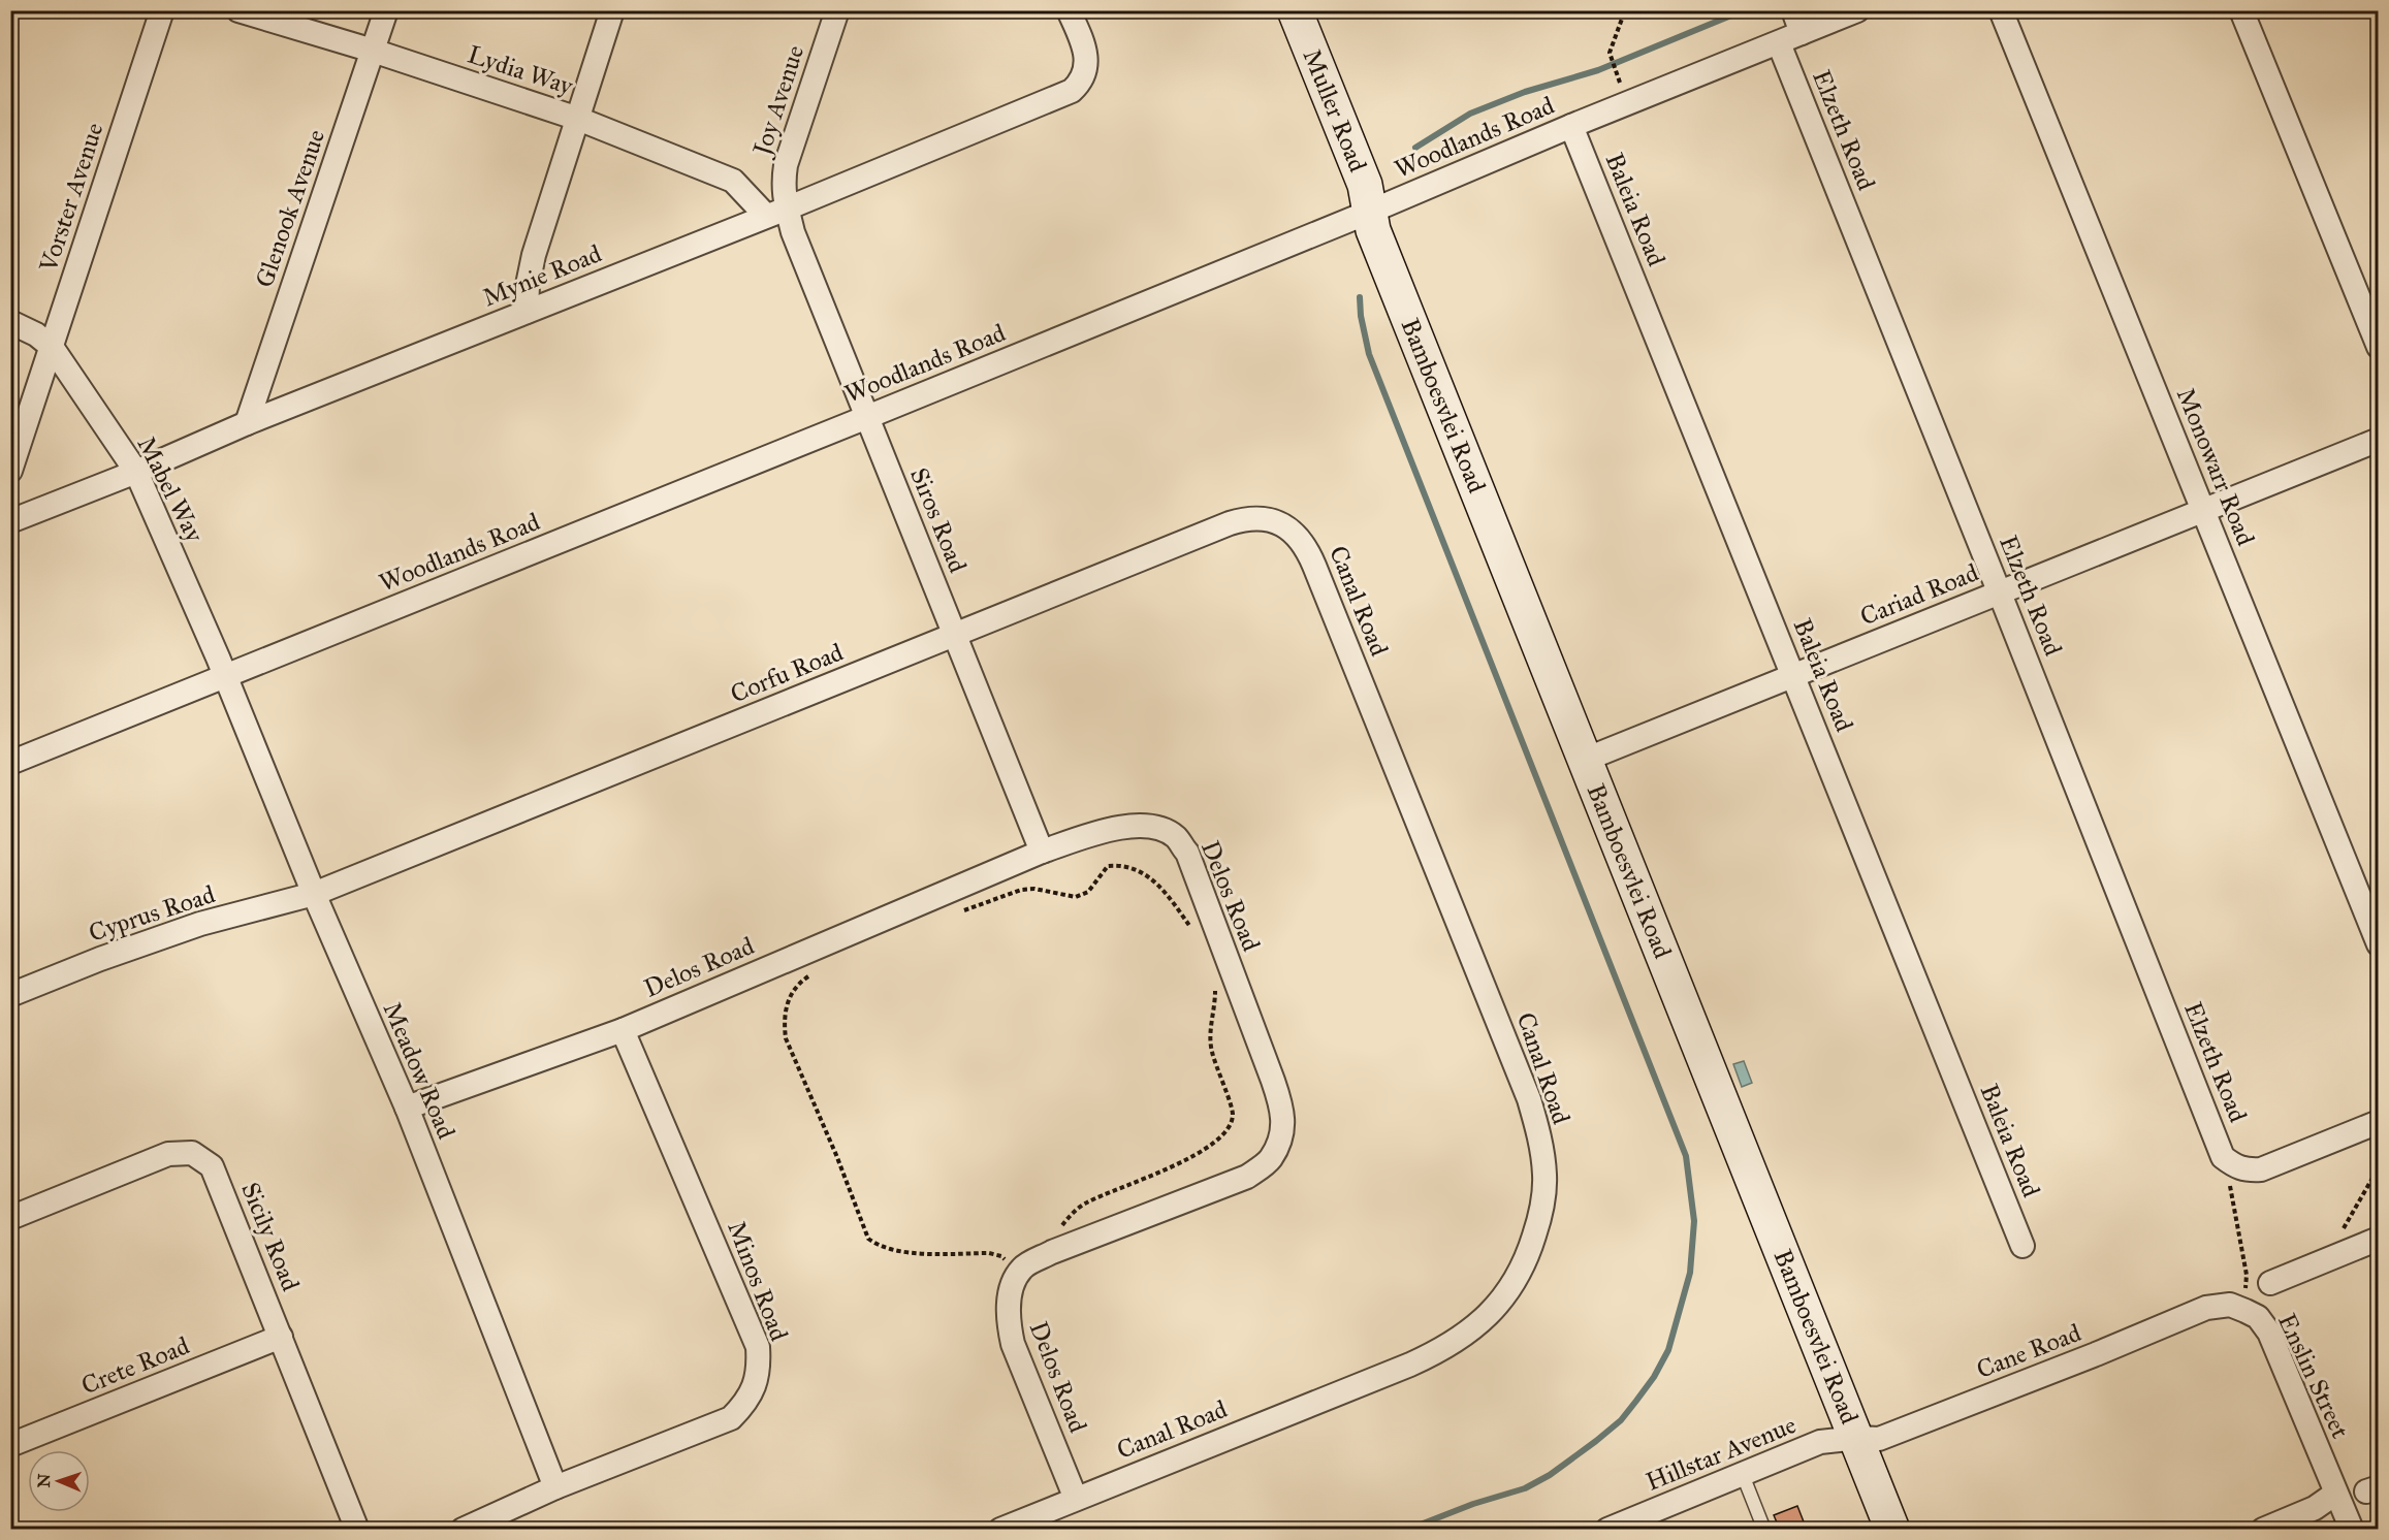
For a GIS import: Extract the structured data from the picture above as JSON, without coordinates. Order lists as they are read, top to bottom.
{
  "streets": {
    "street": [
      "Lydia Way",
      "Joy Avenue",
      "Muller Road",
      "Elzeth Road",
      "Woodlands Road",
      "Vorster Avenue",
      "Glenook Avenue",
      "Baleia Road",
      "Mynie Road",
      "Bamboesvlei Road",
      "Monowarr Road",
      "Mabel Way",
      "Siros Road",
      "Cariad Road",
      "Canal Road",
      "Corfu Road",
      "Delos Road",
      "Cyprus Road",
      "Meadow Road",
      "Sicily Road",
      "Minos Road",
      "Cane Road",
      "Crete Road",
      "Enslin Street",
      "Hillstar Avenue"
    ]
  },
  "crossings": [
    ["Lydia Way", "Joy Avenue"],
    ["Lydia Way", "Glenook Avenue"],
    ["Lydia Way", "Mynie Road"],
    ["Lydia Way", "Siros Road"],
    ["Joy Avenue", "Mynie Road"],
    ["Joy Avenue", "Siros Road"],
    ["Muller Road", "Woodlands Road"],
    ["Muller Road", "Bamboesvlei Road"],
    ["Elzeth Road", "Woodlands Road"],
    ["Elzeth Road", "Cariad Road"],
    ["Woodlands Road", "Baleia Road"],
    ["Woodlands Road", "Bamboesvlei Road"],
    ["Woodlands Road", "Mabel Way"],
    ["Woodlands Road", "Siros Road"],
    ["Woodlands Road", "Meadow Road"],
    ["Vorster Avenue", "Mabel Way"],
    ["Glenook Avenue", "Mynie Road"],
    ["Baleia Road", "Cariad Road"],
    ["Mynie Road", "Mabel Way"],
    ["Mynie Road", "Siros Road"],
    ["Bamboesvlei Road", "Cariad Road"],
    ["Bamboesvlei Road", "Cane Road"],
    ["Bamboesvlei Road", "Hillstar Avenue"],
    ["Monowarr Road", "Cariad Road"],
    ["Mabel Way", "Meadow Road"],
    ["Siros Road", "Corfu Road"],
    ["Siros Road", "Delos Road"],
    ["Canal Road", "Corfu Road"],
    ["Canal Road", "Delos Road"],
    ["Corfu Road", "Cyprus Road"],
    ["Corfu Road", "Meadow Road"],
    ["Delos Road", "Meadow Road"],
    ["Delos Road", "Minos Road"],
    ["Cyprus Road", "Meadow Road"],
    ["Meadow Road", "Minos Road"],
    ["Sicily Road", "Crete Road"],
    ["Cane Road", "Enslin Street"],
    ["Cane Road", "Hillstar Avenue"]
  ],
  "north": "left"
}
